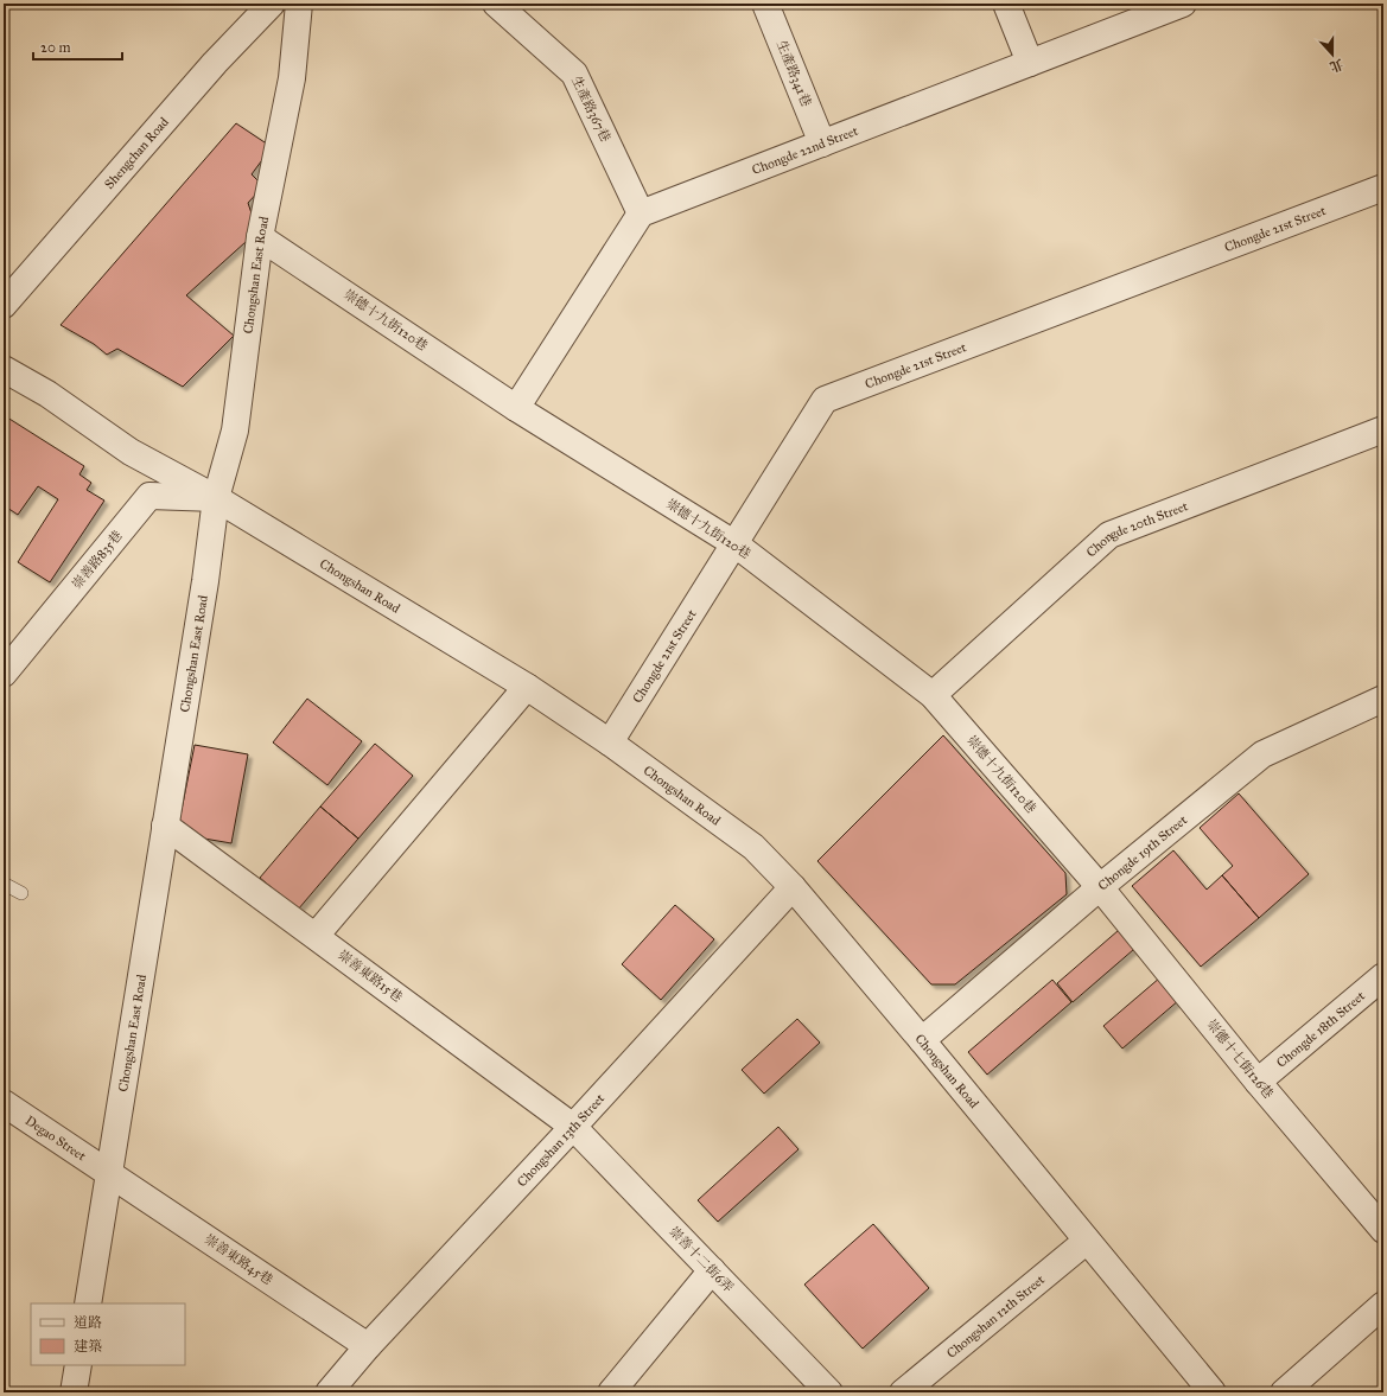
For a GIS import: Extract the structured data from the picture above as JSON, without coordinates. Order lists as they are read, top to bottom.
{
  "streets": {
    "street": [
      "生產路341巷",
      "生產路367巷",
      "Chongde 22nd Street",
      "Shengchan Road",
      "Chongde 21st Street",
      "Chongshan East Road",
      "崇德十九街120巷",
      "Chongde 20th Street",
      "崇善路835巷",
      "Chongshan Road",
      "Chongde 19th Street",
      "崇善東路15巷",
      "Chongde 18th Street",
      "崇德十七街126巷",
      "Degao Street",
      "Chongshan 13th Street",
      "崇善東路45巷",
      "崇善十二街6弄",
      "Chongshan 12th Street"
    ]
  },
  "crossings": [
    ["生產路341巷", "Chongde 22nd Street"],
    ["生產路367巷", "Chongde 22nd Street"],
    ["Chongde 21st Street", "崇德十九街120巷"],
    ["Chongde 21st Street", "Chongshan Road"],
    ["Chongshan East Road", "崇德十九街120巷"],
    ["Chongshan East Road", "崇善路835巷"],
    ["Chongshan East Road", "Chongshan Road"],
    ["Chongshan East Road", "崇善東路15巷"],
    ["Chongshan East Road", "Degao Street"],
    ["Chongshan East Road", "崇善東路45巷"],
    ["崇德十九街120巷", "Chongde 20th Street"],
    ["崇德十九街120巷", "Chongde 19th Street"],
    ["崇德十九街120巷", "崇德十七街126巷"],
    ["崇善路835巷", "Chongshan Road"],
    ["Chongshan Road", "Chongde 19th Street"],
    ["Chongshan Road", "Chongshan 13th Street"],
    ["Chongshan Road", "Chongshan 12th Street"],
    ["Chongde 19th Street", "崇德十七街126巷"],
    ["崇善東路15巷", "Chongshan 13th Street"],
    ["崇善東路15巷", "崇善十二街6弄"],
    ["Chongde 18th Street", "崇德十七街126巷"],
    ["Degao Street", "崇善東路45巷"],
    ["Chongshan 13th Street", "崇善東路45巷"],
    ["Chongshan 13th Street", "崇善十二街6弄"]
  ],
  "legend": ["道路", "建築"],
  "scale_bar": "20 m",
  "north": "bottom"
}
